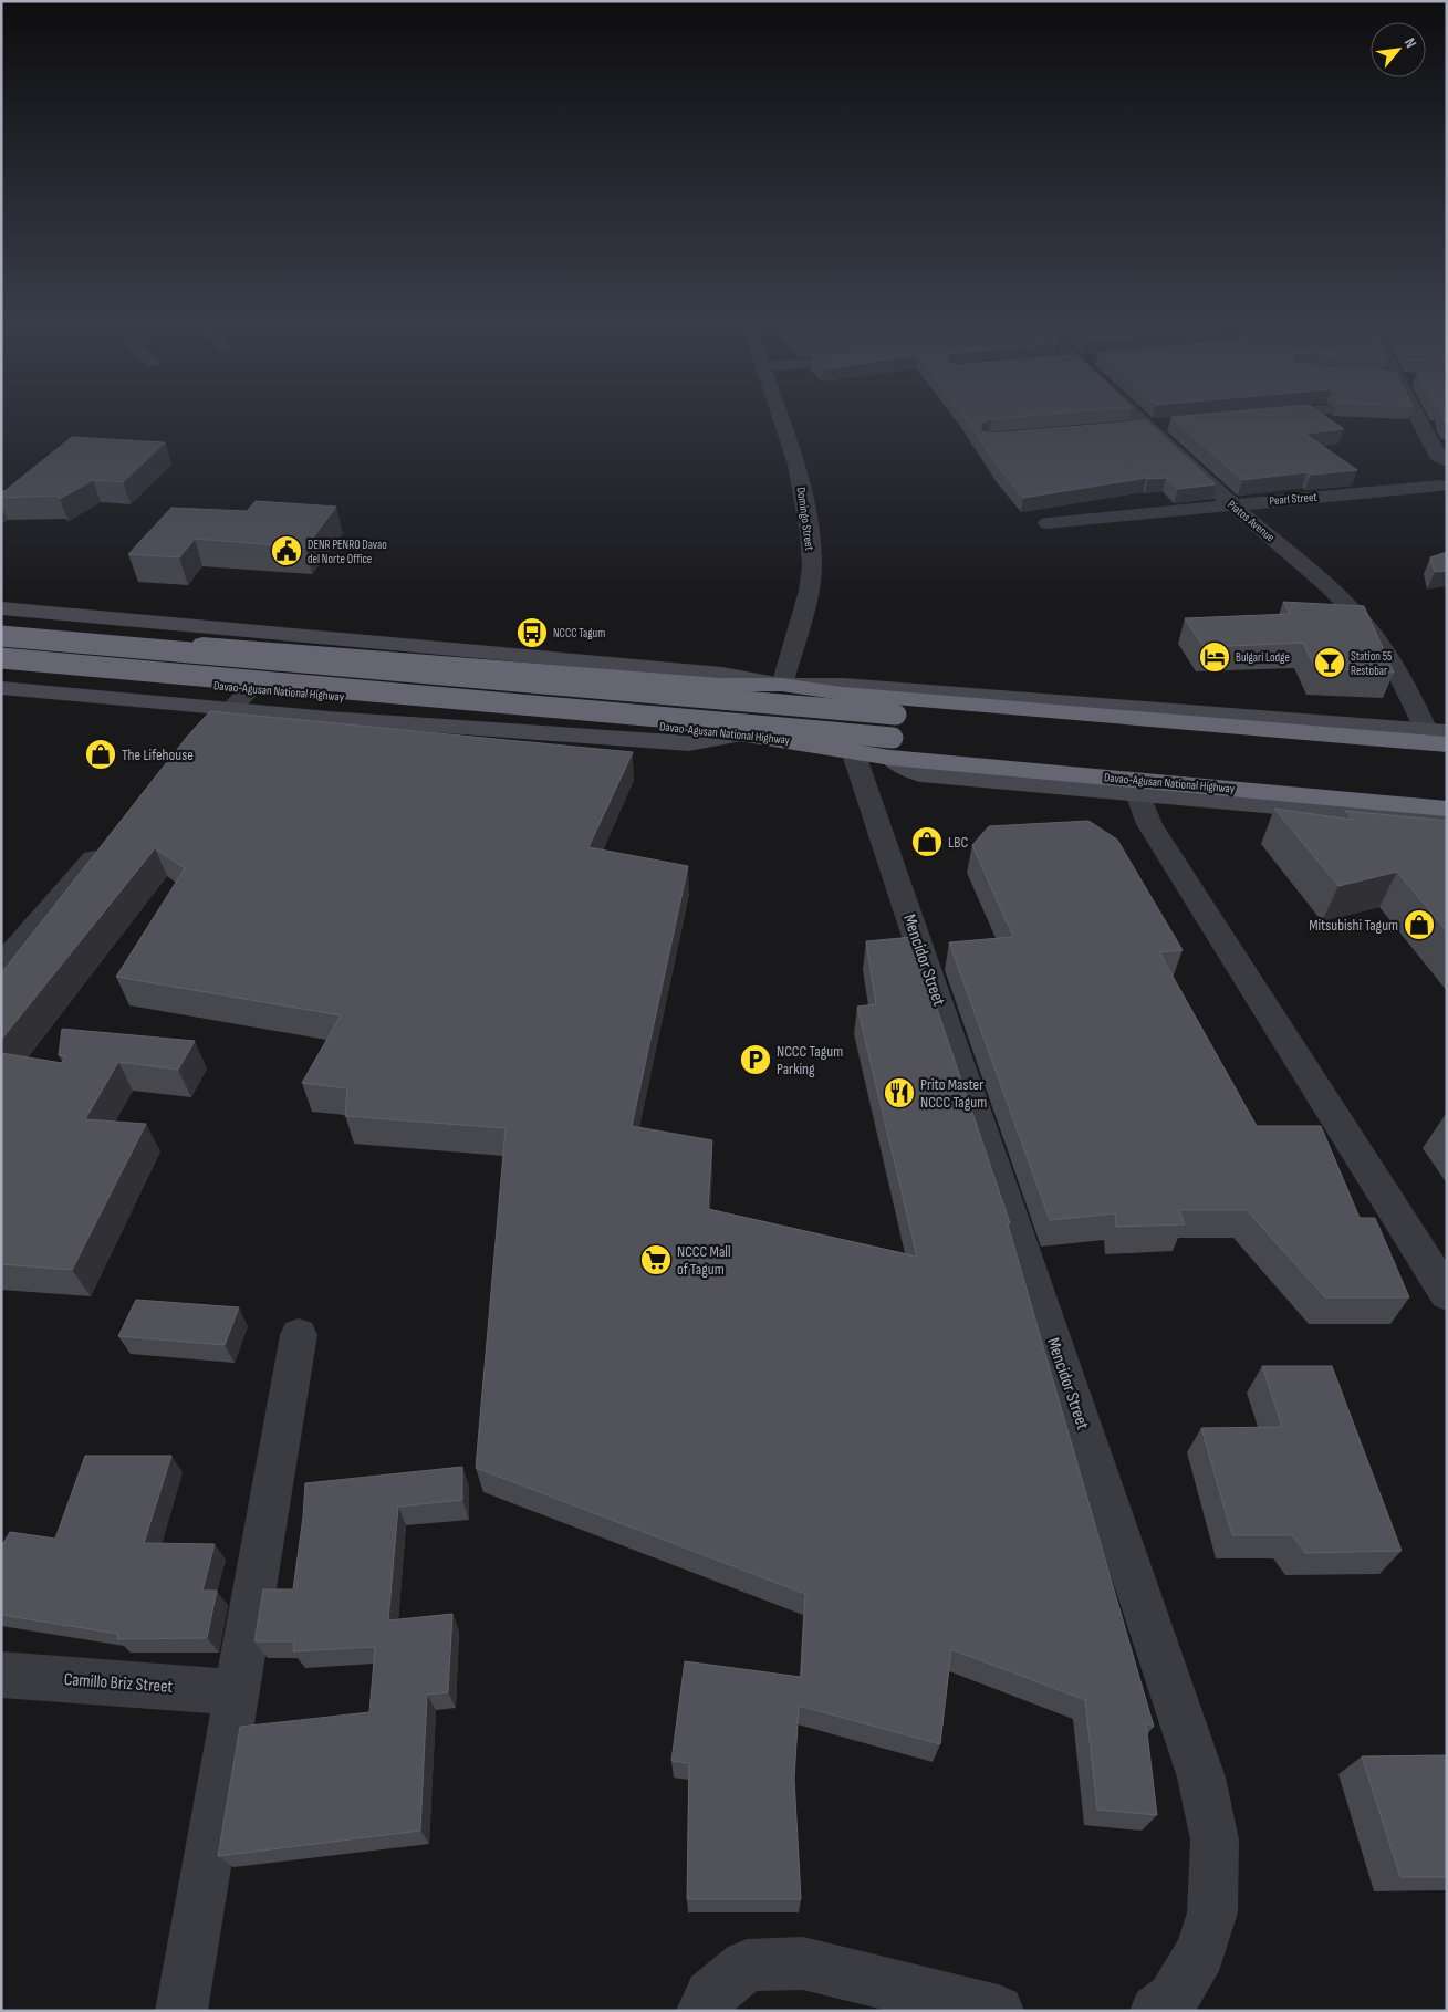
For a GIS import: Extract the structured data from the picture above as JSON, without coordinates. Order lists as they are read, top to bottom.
{
  "streets": {
    "highway": ["Davao-Agusan National Highway"],
    "street": [
      "Pearl Street",
      "Domingo Street",
      "Piatos Avenue",
      "Mencidor Street",
      "Camillo Briz Street"
    ]
  },
  "crossings": [
    ["Pearl Street", "Piatos Avenue"],
    ["Davao-Agusan National Highway", "Mencidor Street"]
  ],
  "places": {
    "public building": ["DENR PENRO Davao del Norte Office"],
    "bus stop": ["NCCC Tagum"],
    "hotel": ["Bulgari Lodge"],
    "bar": ["Station 55 Restobar"],
    "shop": ["The Lifehouse", "LBC", "Mitsubishi Tagum"],
    "parking": ["NCCC Tagum Parking"],
    "restaurant": ["Prito Master NCCC Tagum"],
    "supermarket": ["NCCC Mall of Tagum"]
  },
  "north": "top right"
}
